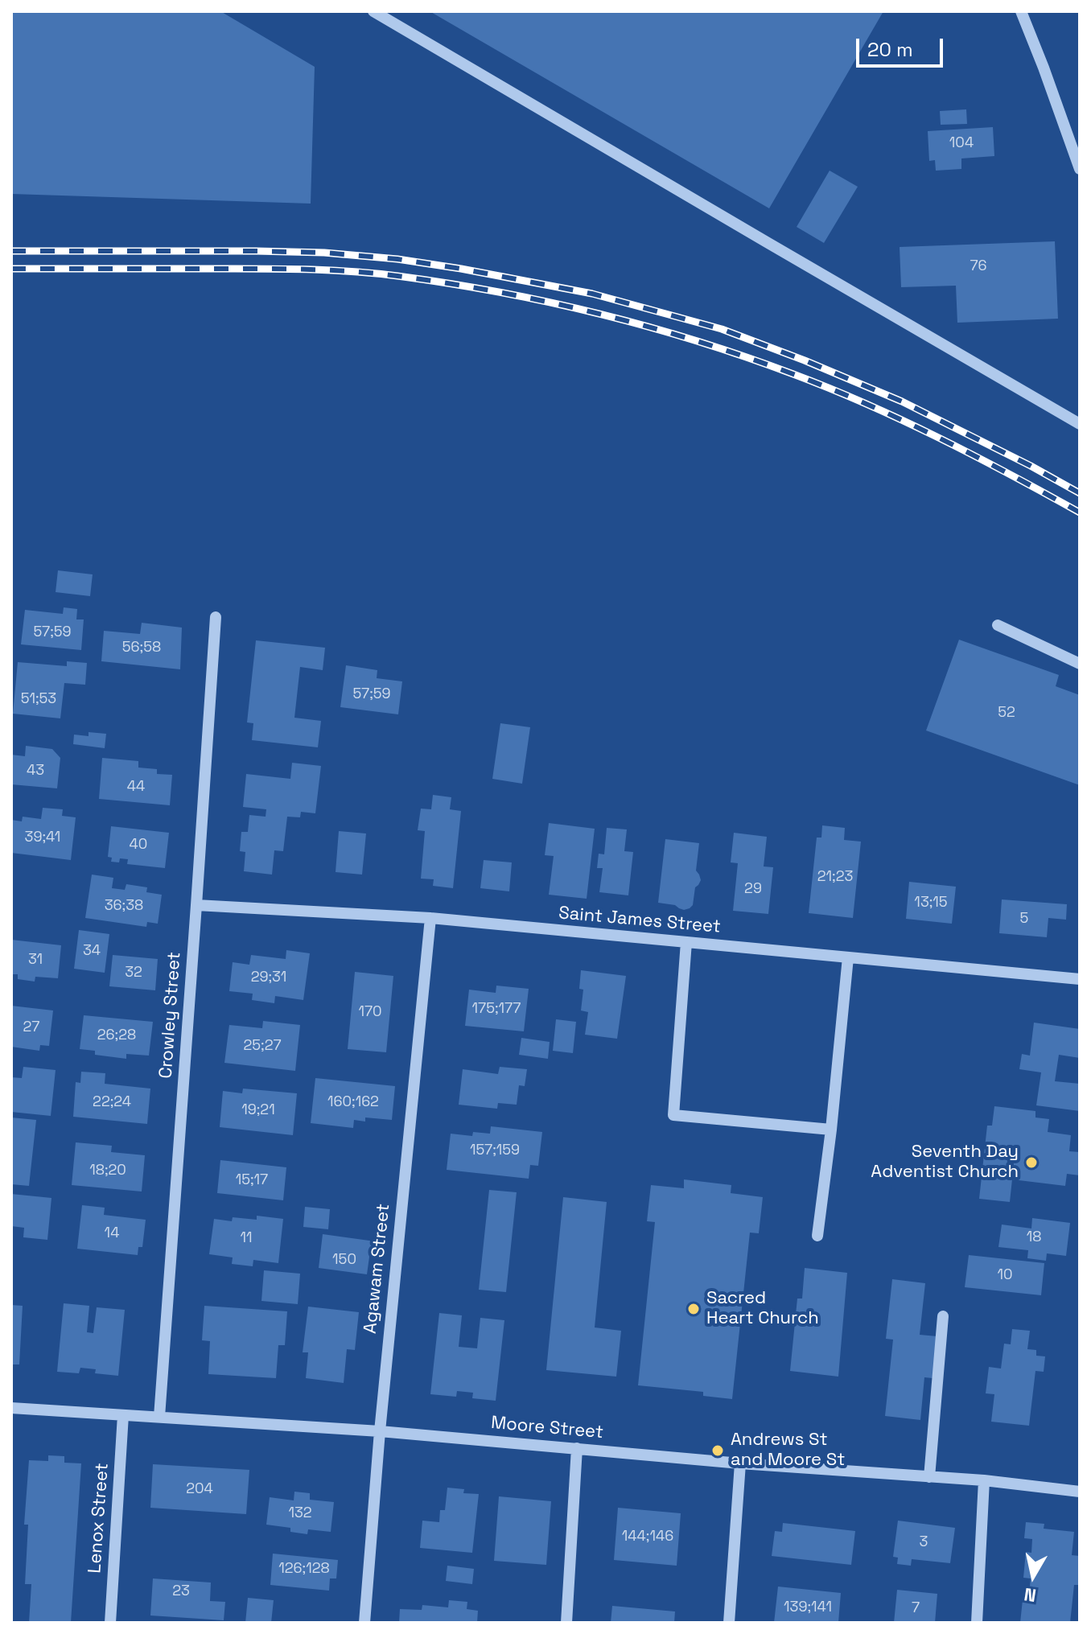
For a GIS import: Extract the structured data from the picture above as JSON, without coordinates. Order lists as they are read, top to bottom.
{
  "streets": {
    "street": [
      "Saint James Street",
      "Crowley Street",
      "Agawam Street",
      "Moore Street",
      "Lenox Street"
    ]
  },
  "crossings": [
    ["Saint James Street", "Crowley Street"],
    ["Saint James Street", "Agawam Street"],
    ["Crowley Street", "Moore Street"],
    ["Agawam Street", "Moore Street"],
    ["Moore Street", "Lenox Street"]
  ],
  "places": ["Seventh Day Adventist Church", "Sacred Heart Church", "Andrews St and Moore St"],
  "house_numbers": [
    "104",
    "76",
    "57;59",
    "56;58",
    "57;59",
    "51;53",
    "52",
    "43",
    "44",
    "39;41",
    "40",
    "21;23",
    "29",
    "13;15",
    "36;38",
    "5",
    "34",
    "31",
    "32",
    "29;31",
    "175;177",
    "170",
    "27",
    "26;28",
    "25;27",
    "22;24",
    "160;162",
    "19;21",
    "157;159",
    "18;20",
    "15;17",
    "14",
    "18",
    "11",
    "150",
    "10",
    "204",
    "132",
    "144;146",
    "3",
    "126;128",
    "23",
    "139;141",
    "7"
  ],
  "scale_bar": "20 m",
  "north": "bottom"
}
